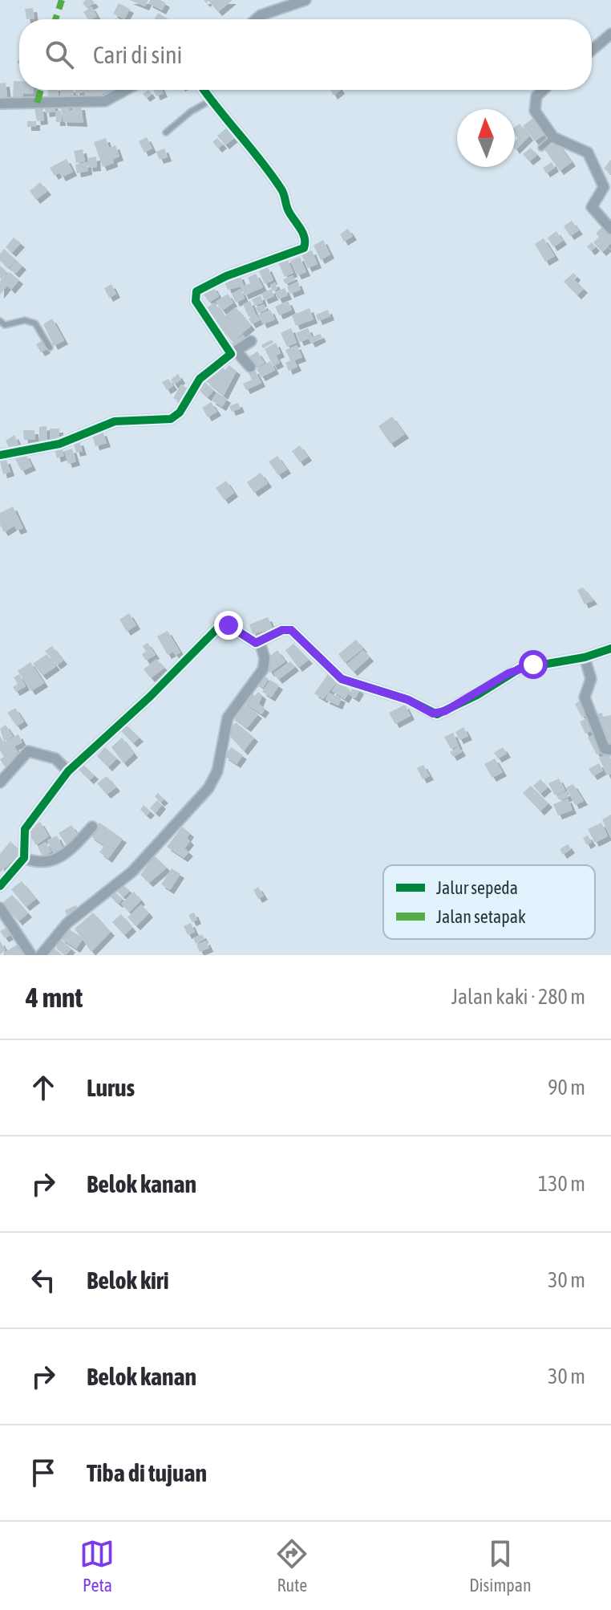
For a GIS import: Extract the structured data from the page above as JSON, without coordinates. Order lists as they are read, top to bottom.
{
  "legend": ["Jalur sepeda", "Jalan setapak"],
  "north": "top",
  "page": {
    "search": "Cari di sini",
    "heading": ["4 mnt", "Jalan kaki · 280 m"],
    "list": [
      ["Lurus", "90 m"],
      ["Belok kanan", "130 m"],
      ["Belok kiri", "30 m"],
      ["Belok kanan", "30 m"],
      "Tiba di tujuan"
    ],
    "nav": ["Peta", "Rute", "Disimpan"]
  }
}
